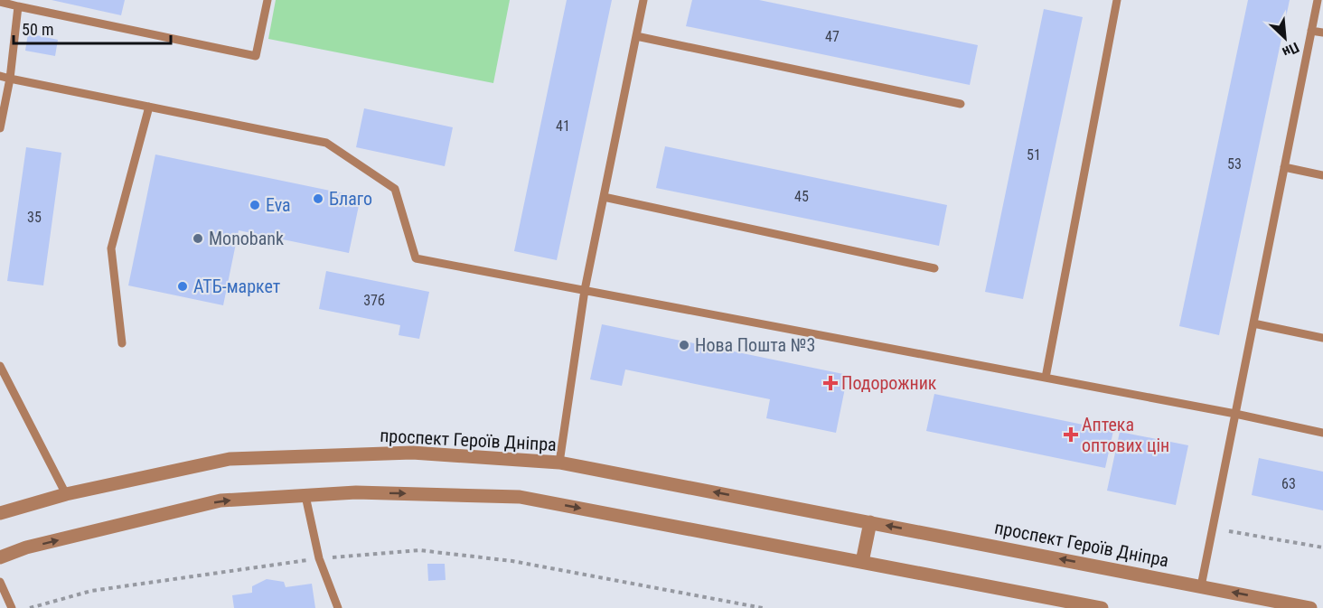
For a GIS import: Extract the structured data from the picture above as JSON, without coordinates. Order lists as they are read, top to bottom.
{
  "streets": {
    "street": ["проспект Героїв Дніпра"]
  },
  "places": {
    "other": [
      "Благо",
      "Eva",
      "Monobank",
      "АТБ-маркет",
      "Нова Пошта №3"
    ],
    "health": ["Подорожник", "Аптека оптових цін"]
  },
  "house_numbers": [
    "47",
    "41",
    "51",
    "53",
    "45",
    "35",
    "37б",
    "63"
  ],
  "scale_bar": "50 m",
  "north": "bottom right"
}
